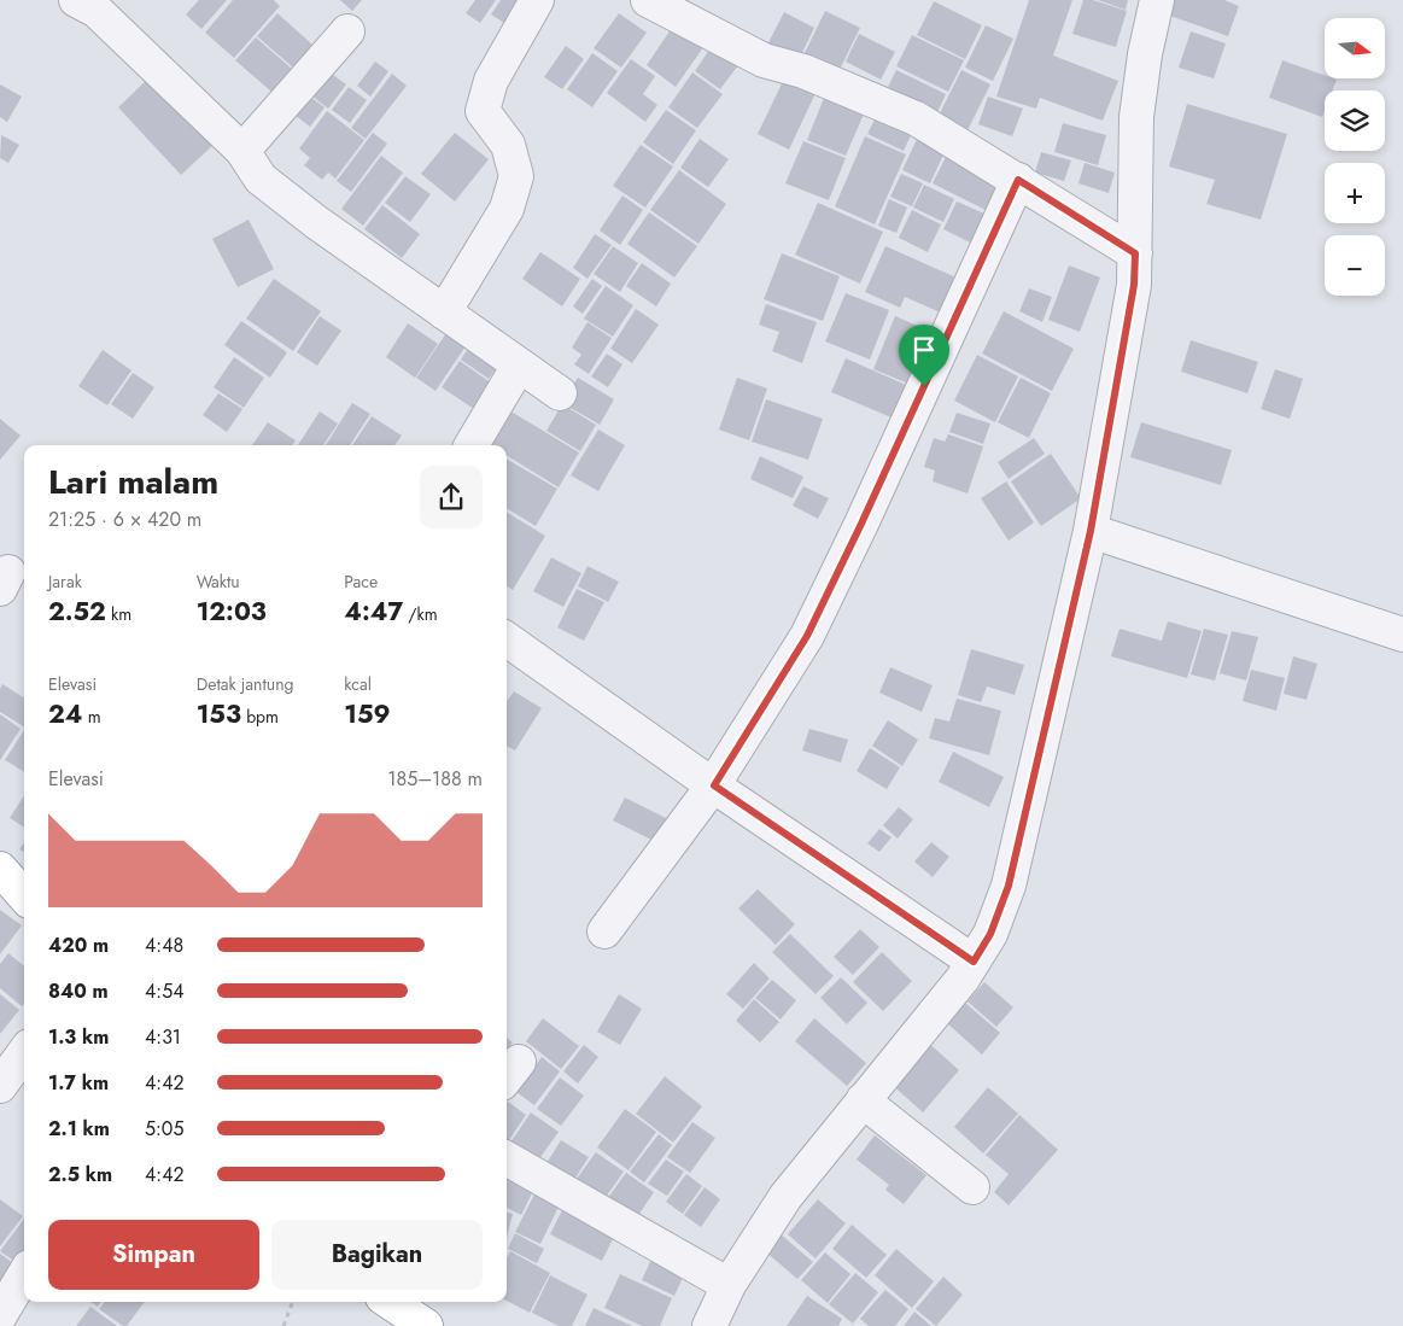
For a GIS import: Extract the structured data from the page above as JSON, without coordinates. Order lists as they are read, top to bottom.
{
  "north": "right",
  "page": {
    "map_buttons": ["+", "−"],
    "heading": ["Lari malam", "21:25 · 6 × 420 m"],
    "stats": [
      ["Jarak", "2.52 km"],
      ["Waktu", "12:03"],
      ["Pace", "4:47 /km"],
      ["Elevasi", "24 m"],
      ["Detak jantung", "153 bpm"],
      ["kcal", "159"]
    ],
    "chart": ["Elevasi", "185–188 m"],
    "list": [
      {
        "name": "420 m",
        "note": "4:48"
      },
      {
        "name": "840 m",
        "note": "4:54"
      },
      {
        "name": "1.3 km",
        "note": "4:31"
      },
      {
        "name": "1.7 km",
        "note": "4:42"
      },
      {
        "name": "2.1 km",
        "note": "5:05"
      },
      {
        "name": "2.5 km",
        "note": "4:42"
      }
    ],
    "buttons": ["Simpan", "Bagikan"]
  }
}
